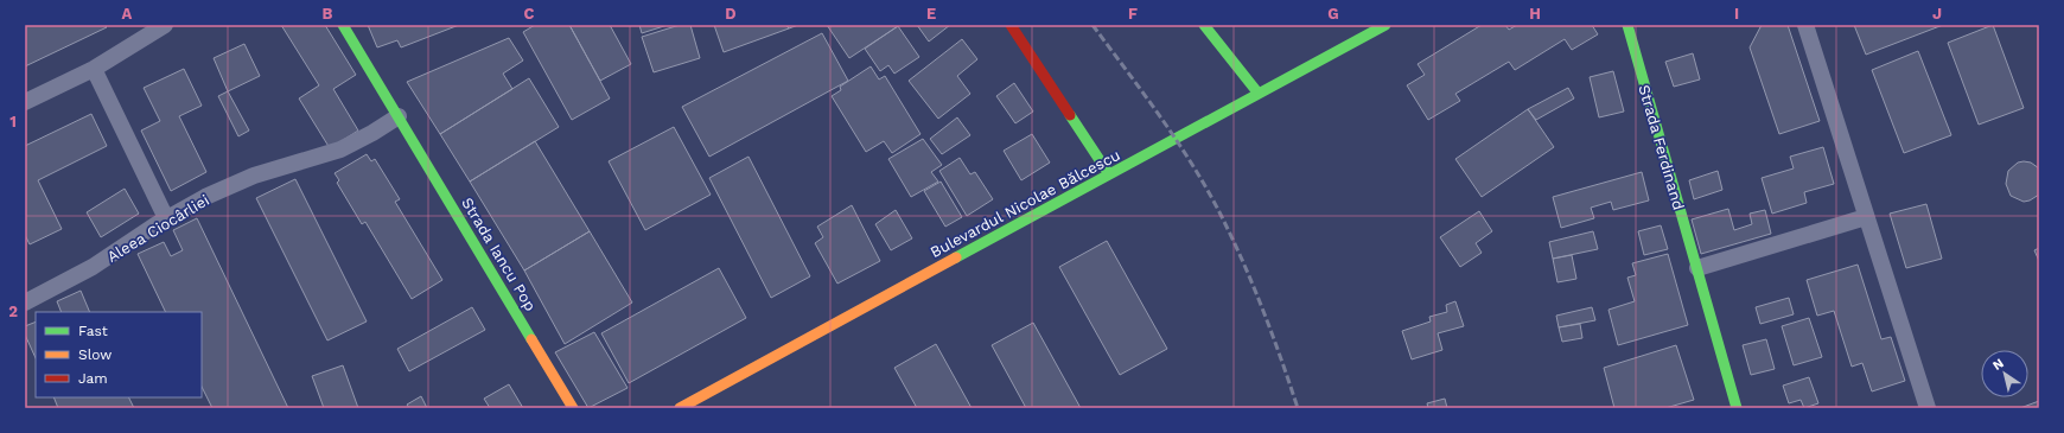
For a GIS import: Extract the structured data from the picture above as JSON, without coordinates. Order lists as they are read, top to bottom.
{
  "streets": {
    "main road": ["Strada Ferdinand", "Bulevardul Nicolae Bălcescu", "Strada Iancu Pop"],
    "street": ["Aleea Ciocârliei"]
  },
  "crossings": [
    ["Aleea Ciocârliei", "Strada Iancu Pop"]
  ],
  "legend": ["Fast", "Slow", "Jam"],
  "north": "top left",
  "grid": {
    "columns": [
      "A",
      "B",
      "C",
      "D",
      "E",
      "F",
      "G",
      "H",
      "I",
      "J"
    ],
    "rows": ["1", "2"]
  }
}
